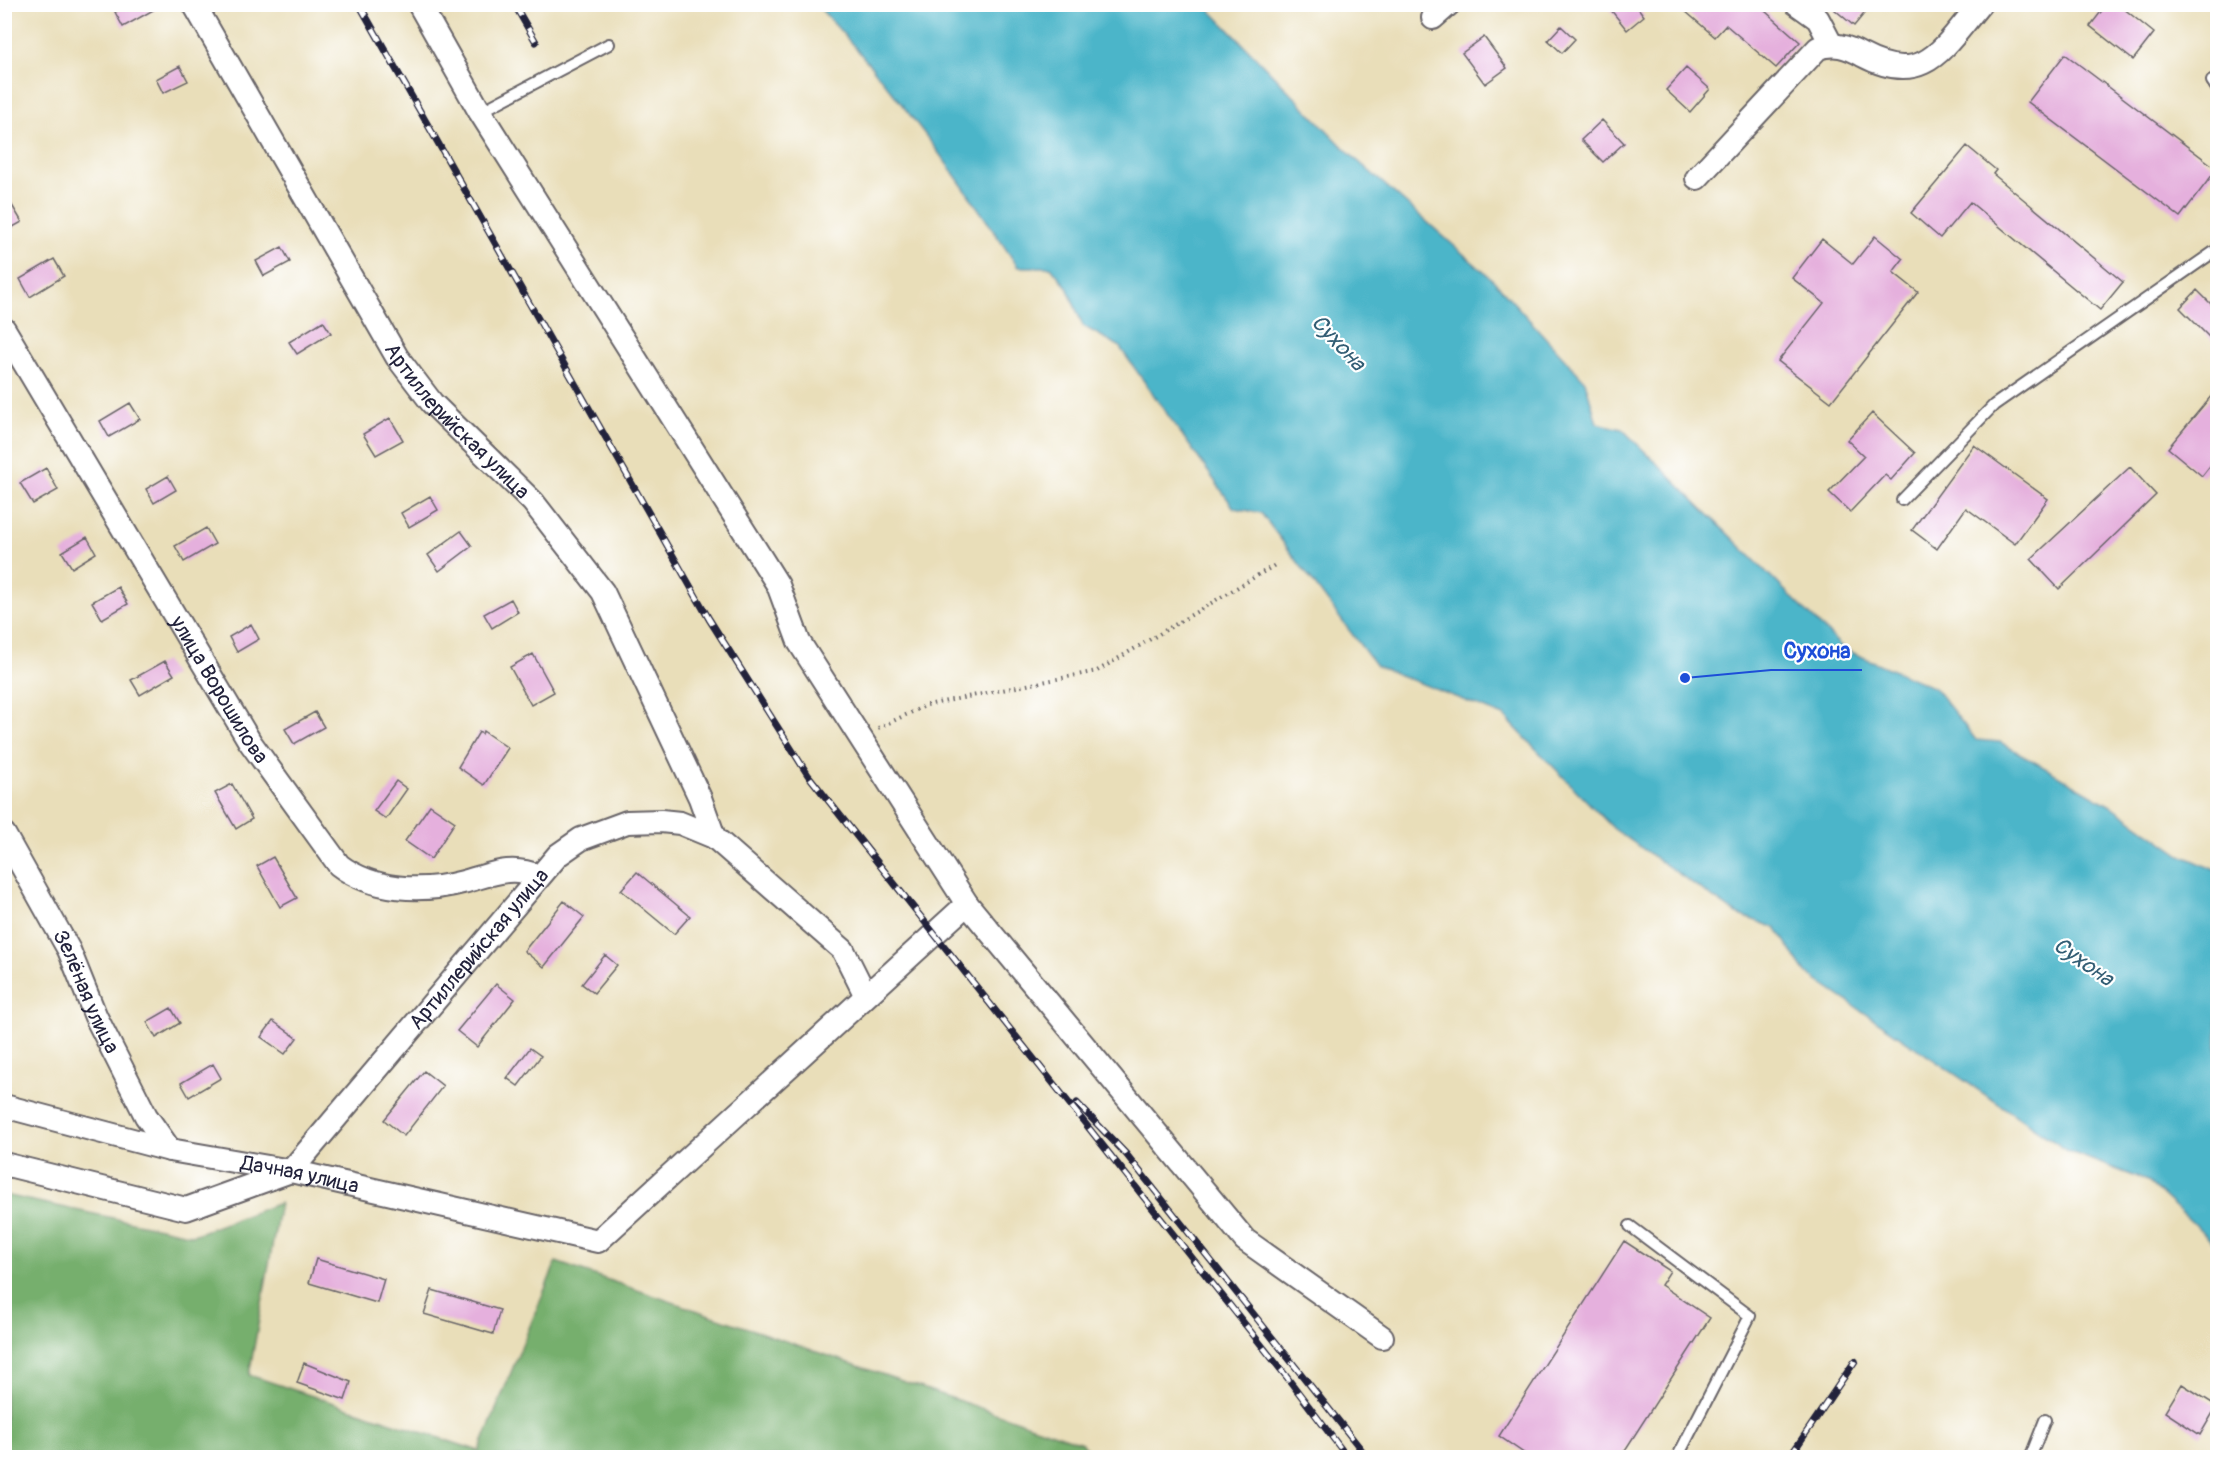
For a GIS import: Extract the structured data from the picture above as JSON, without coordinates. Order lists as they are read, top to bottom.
{
  "streets": {
    "street": [
      "Артиллерийская улица",
      "улица Ворошилова",
      "Зелёная улица",
      "Дачная улица"
    ]
  },
  "crossings": [
    ["Артиллерийская улица", "улица Ворошилова"],
    ["Артиллерийская улица", "Дачная улица"],
    ["Зелёная улица", "Дачная улица"]
  ],
  "water": ["Сухона"],
  "places": ["Сухона"]
}
